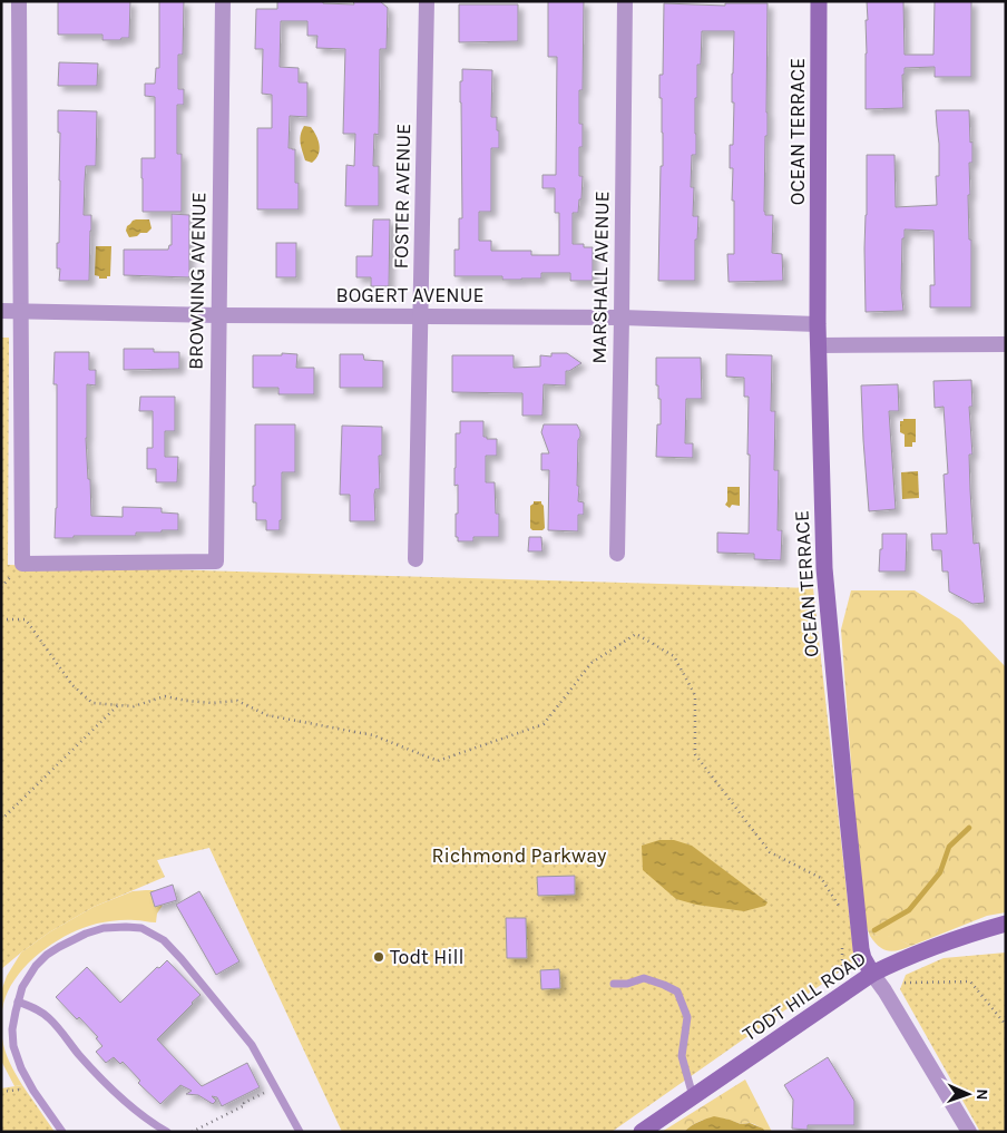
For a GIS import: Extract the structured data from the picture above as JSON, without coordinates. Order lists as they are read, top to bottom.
{
  "streets": {
    "street": [
      "OCEAN TERRACE",
      "FOSTER AVENUE",
      "MARSHALL AVENUE",
      "BROWNING AVENUE",
      "BOGERT AVENUE",
      "TODT HILL ROAD"
    ]
  },
  "crossings": [
    ["OCEAN TERRACE", "BOGERT AVENUE"],
    ["OCEAN TERRACE", "TODT HILL ROAD"],
    ["FOSTER AVENUE", "BOGERT AVENUE"],
    ["MARSHALL AVENUE", "BOGERT AVENUE"],
    ["BROWNING AVENUE", "BOGERT AVENUE"]
  ],
  "parks": ["Richmond Parkway"],
  "places": ["Todt Hill"],
  "north": "right"
}
